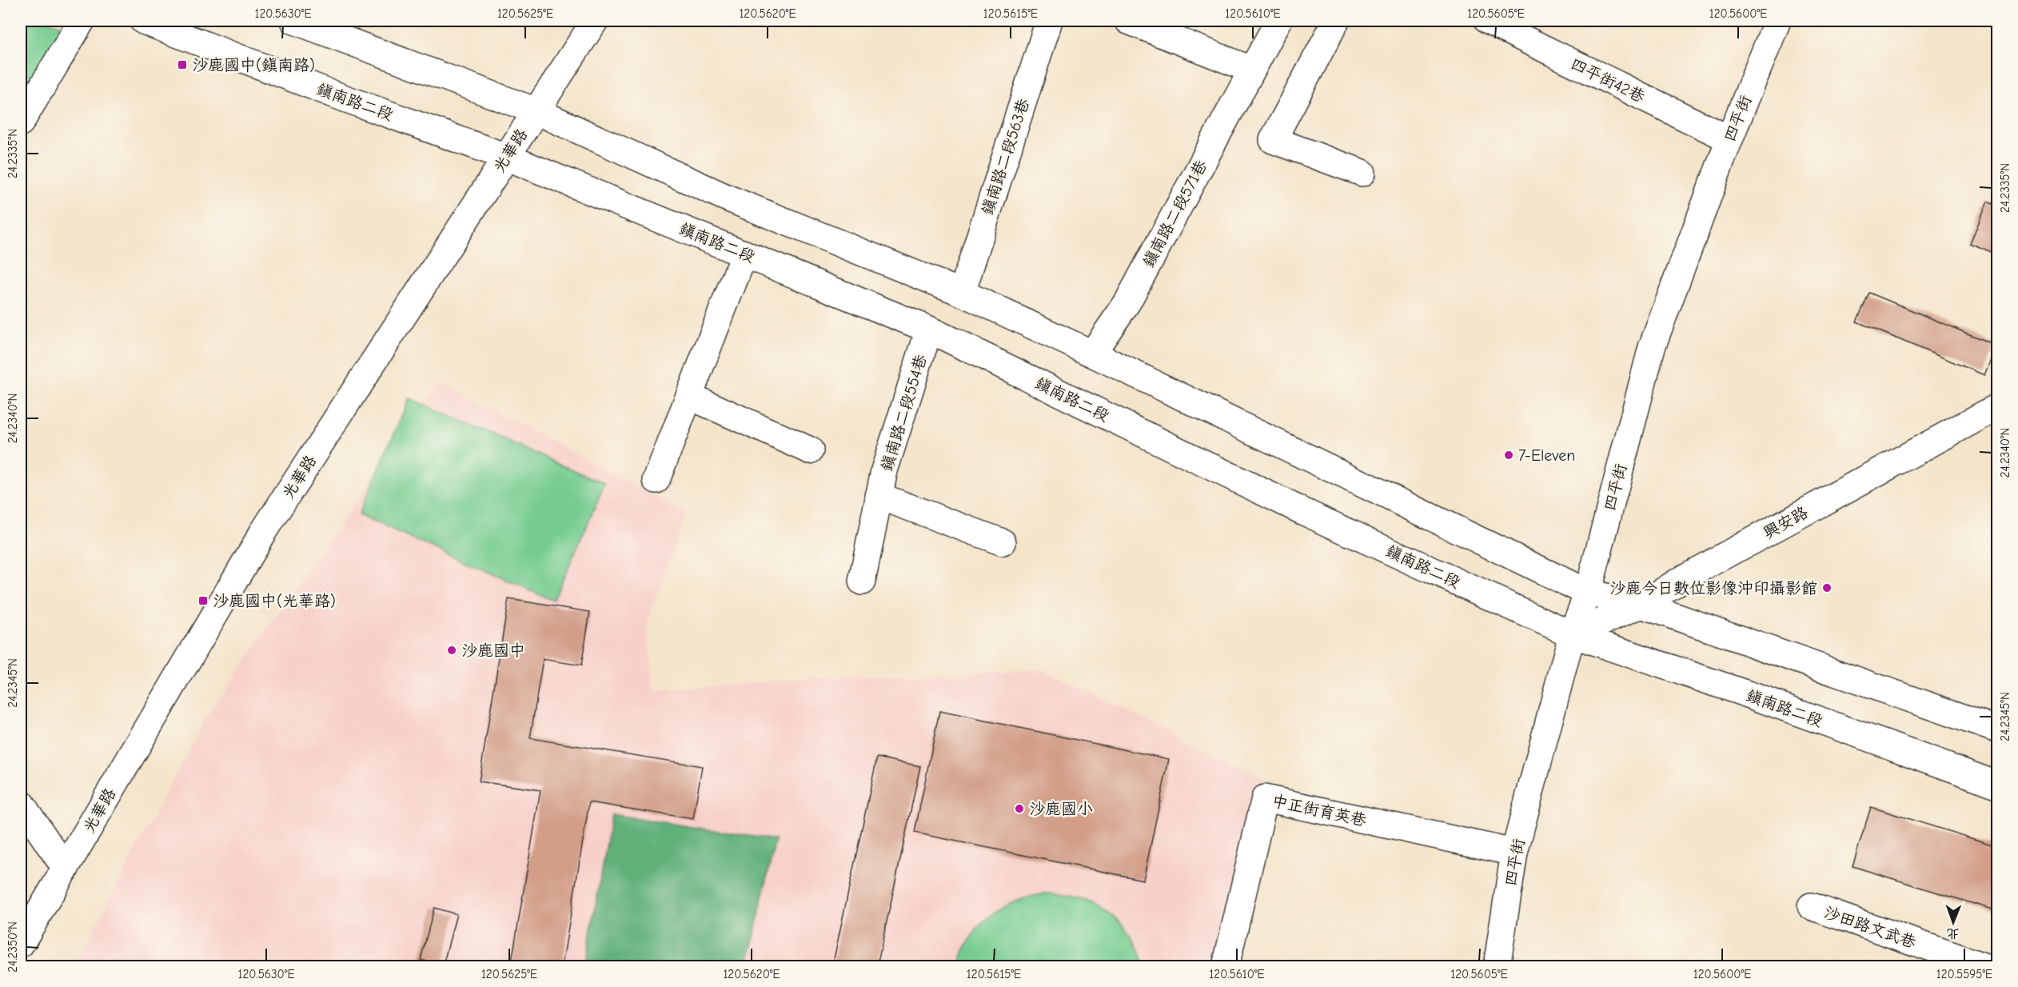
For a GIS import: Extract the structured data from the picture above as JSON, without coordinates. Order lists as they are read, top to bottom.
{
  "streets": {
    "street": [
      "四平街42巷",
      "鎮南路二段",
      "四平街",
      "光華路",
      "鎮南路二段563巷",
      "鎮南路二段571巷",
      "鎮南路二段554巷",
      "興安路",
      "中正街育英巷",
      "沙田路文武巷"
    ]
  },
  "crossings": [
    ["四平街42巷", "四平街"],
    ["鎮南路二段", "四平街"],
    ["鎮南路二段", "光華路"],
    ["鎮南路二段", "鎮南路二段554巷"],
    ["鎮南路二段", "興安路"],
    ["四平街", "興安路"],
    ["四平街", "中正街育英巷"]
  ],
  "places": {
    "transit": ["沙鹿國中(鎮南路)", "沙鹿國中(光華路)"],
    "other": [
      "7-Eleven",
      "沙鹿今日數位影像沖印攝影館",
      "沙鹿國中",
      "沙鹿國小"
    ]
  },
  "north": "bottom",
  "coordinates": [
    "120.5630°E",
    "120.5625°E",
    "120.5620°E",
    "120.5615°E",
    "120.5610°E",
    "120.5605°E",
    "120.5600°E",
    "24.2335°N",
    "24.2340°N",
    "24.2345°N",
    "24.2350°N",
    "120.5595°E"
  ]
}
